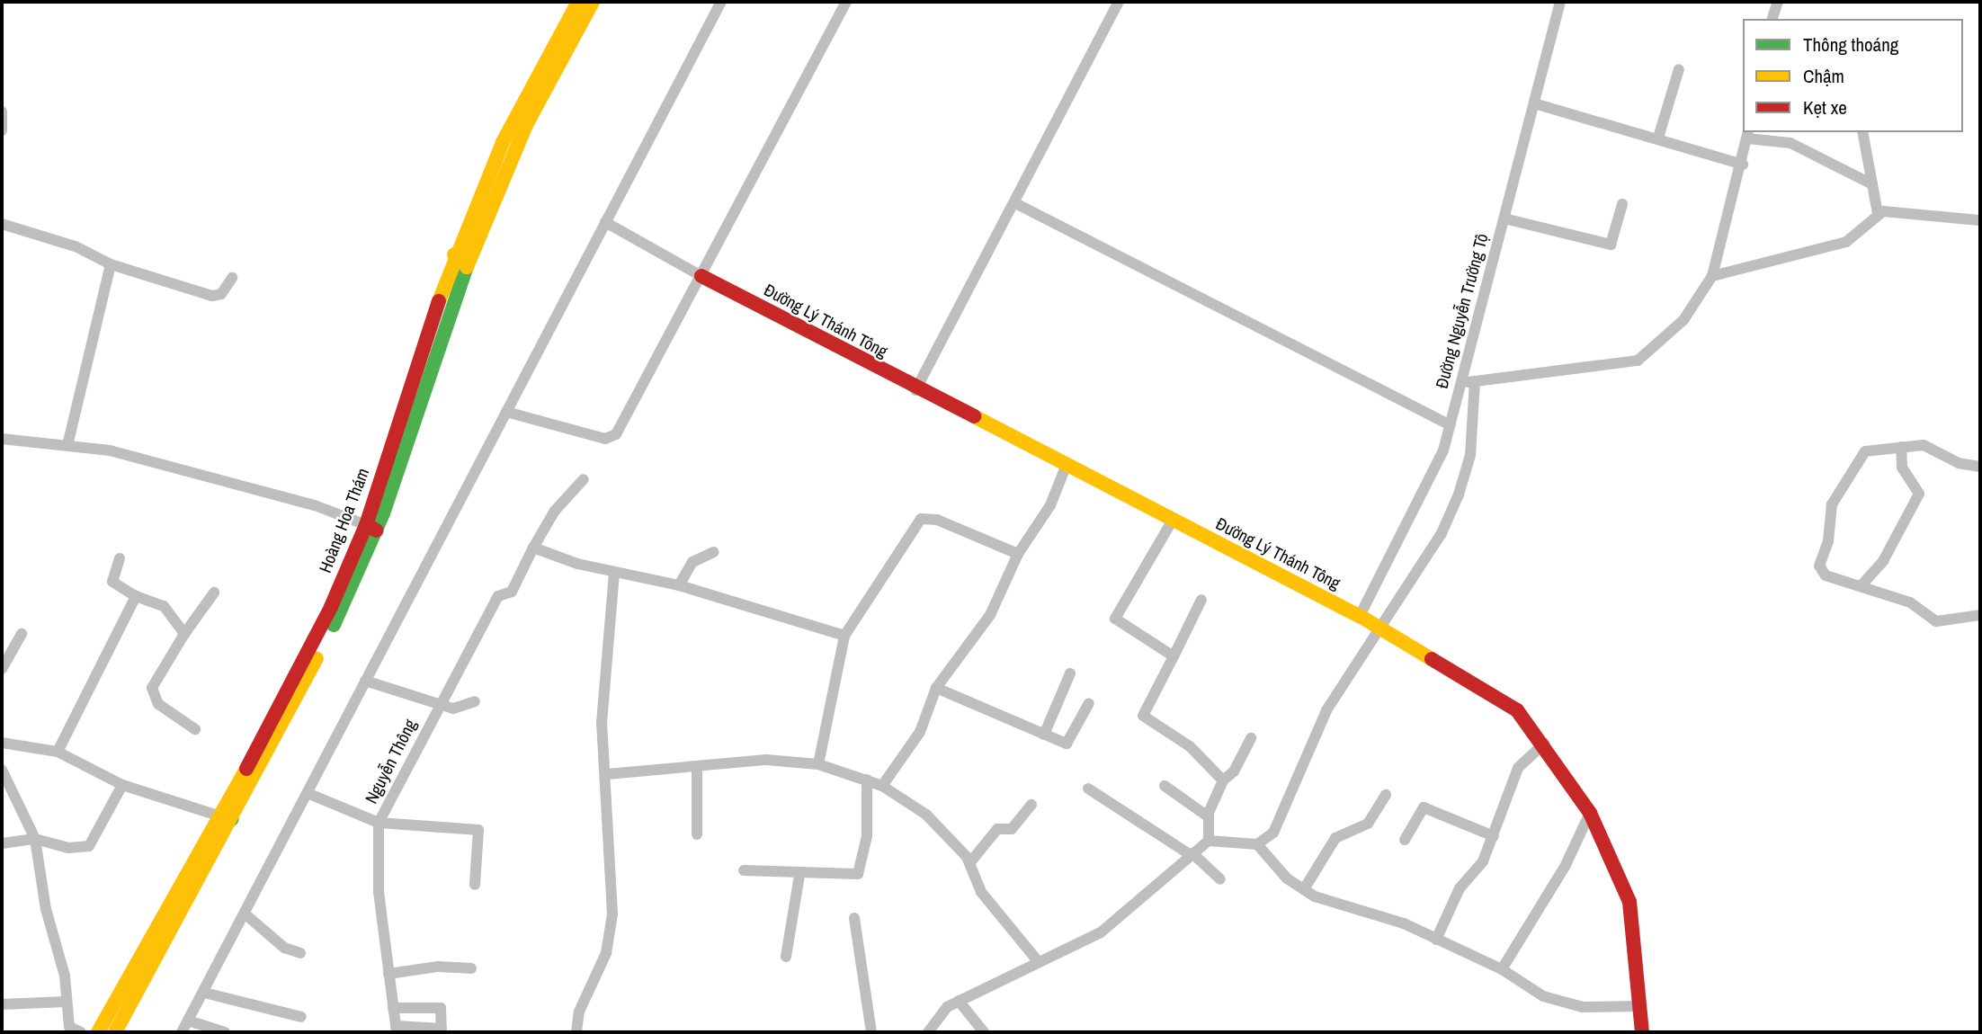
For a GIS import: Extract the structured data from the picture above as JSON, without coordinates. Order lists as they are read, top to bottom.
{
  "streets": {
    "main road": ["Đường Lý Thánh Tông", "Hoàng Hoa Thám"],
    "street": ["Đường Nguyễn Trường Tộ", "Nguyễn Thông"]
  },
  "crossings": [
    ["Đường Nguyễn Trường Tộ", "Đường Lý Thánh Tông"]
  ],
  "legend": ["Thông thoáng", "Chậm", "Kẹt xe"]
}
